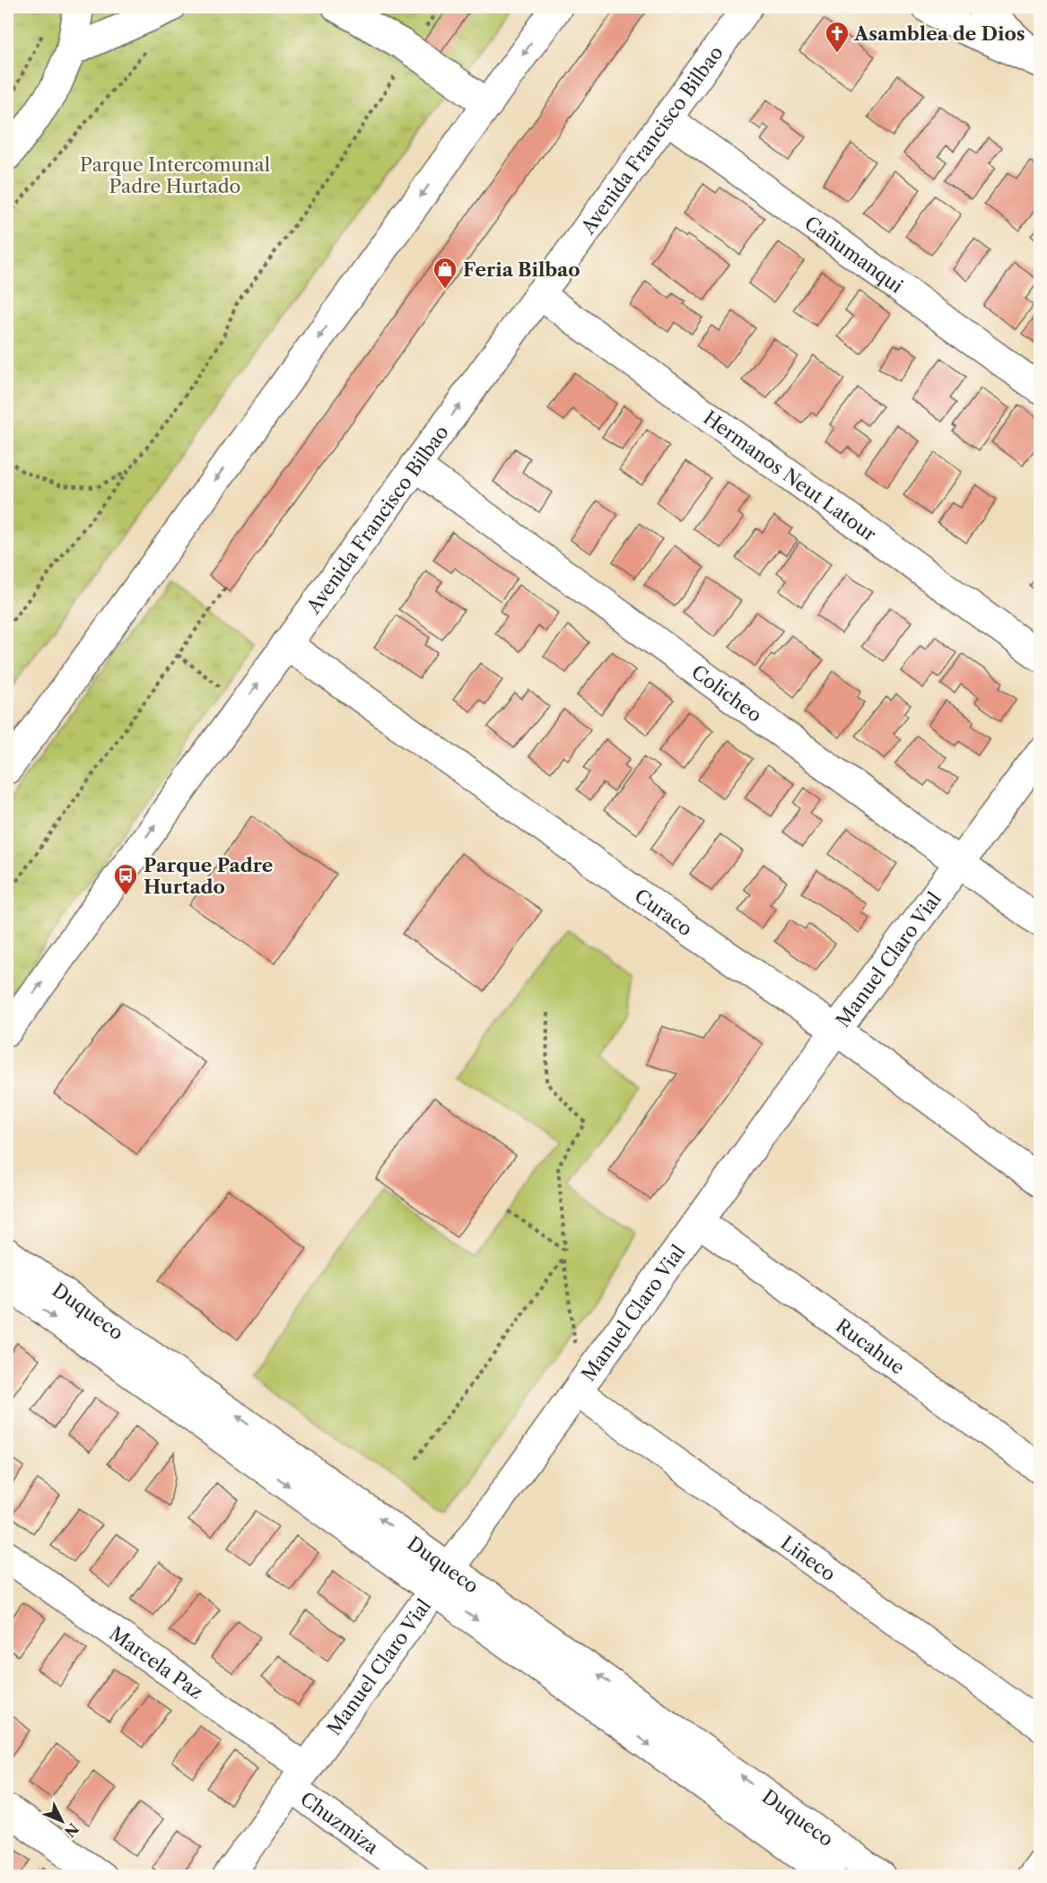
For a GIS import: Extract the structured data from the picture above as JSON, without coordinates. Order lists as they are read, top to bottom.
{
  "streets": {
    "street": [
      "Avenida Francisco Bilbao",
      "Cañumanqui",
      "Hermanos Neut Latour",
      "Colicheo",
      "Curaco",
      "Manuel Claro Vial",
      "Duqueco",
      "Rucahue",
      "Liñeco",
      "Marcela Paz",
      "Chuzmiza"
    ]
  },
  "crossings": [
    ["Avenida Francisco Bilbao", "Cañumanqui"],
    ["Avenida Francisco Bilbao", "Hermanos Neut Latour"],
    ["Avenida Francisco Bilbao", "Colicheo"],
    ["Avenida Francisco Bilbao", "Curaco"],
    ["Colicheo", "Manuel Claro Vial"],
    ["Curaco", "Manuel Claro Vial"],
    ["Manuel Claro Vial", "Duqueco"],
    ["Manuel Claro Vial", "Rucahue"],
    ["Manuel Claro Vial", "Liñeco"],
    ["Manuel Claro Vial", "Marcela Paz"],
    ["Manuel Claro Vial", "Chuzmiza"],
    ["Marcela Paz", "Chuzmiza"]
  ],
  "parks": ["Parque Intercomunal Padre Hurtado"],
  "places": {
    "church": ["Asamblea de Dios"],
    "shop": ["Feria Bilbao"],
    "bus stop": ["Parque Padre Hurtado"]
  },
  "north": "bottom right"
}
